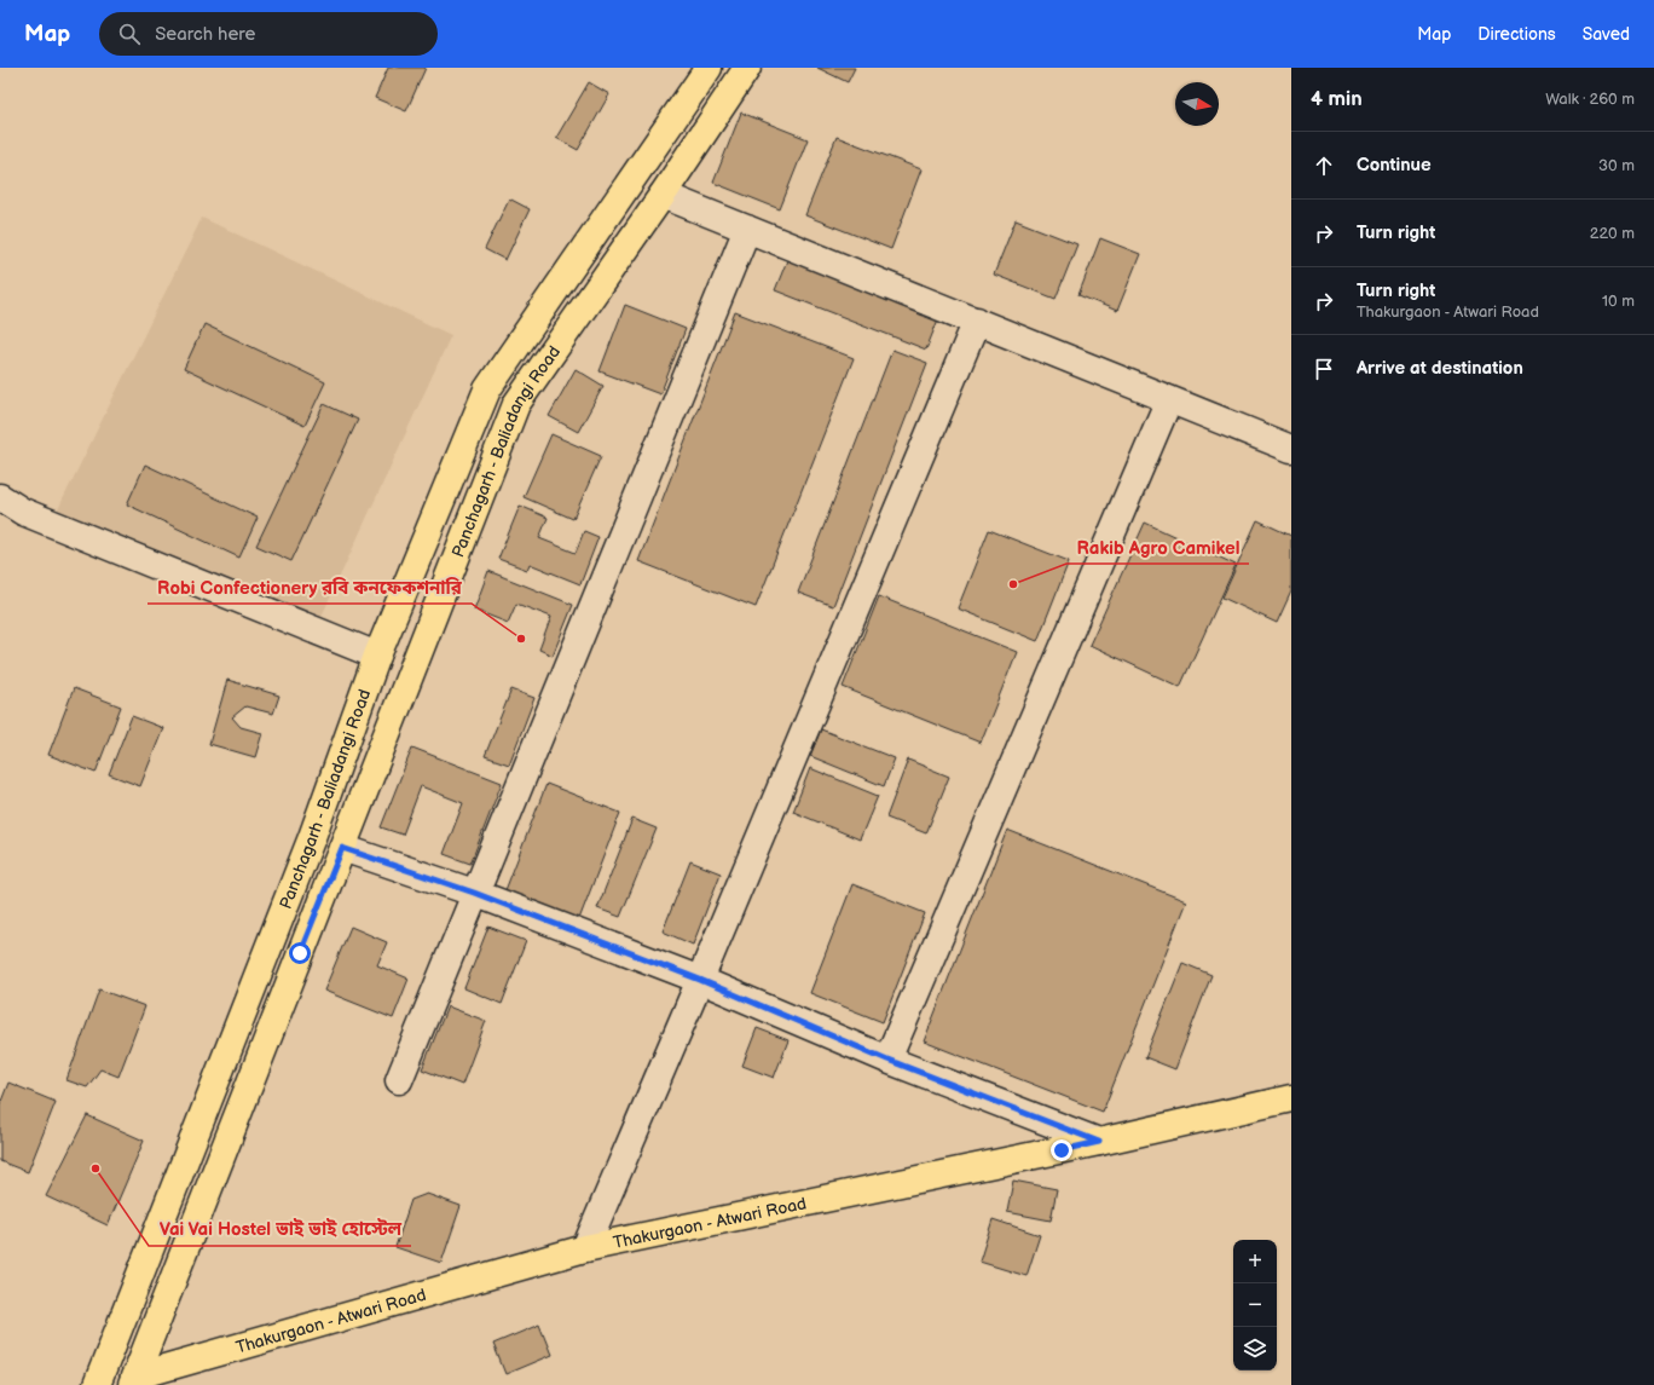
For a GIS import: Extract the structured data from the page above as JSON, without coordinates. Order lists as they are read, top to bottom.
{
  "streets": {
    "main road": ["Panchagarh - Baliadangi Road", "Thakurgaon - Atwari Road"]
  },
  "crossings": [
    ["Panchagarh - Baliadangi Road", "Thakurgaon - Atwari Road"]
  ],
  "places": ["Rakib Agro Camikel", "Robi Confectionery রবি কনফেকশনারি", "Vai Vai Hostel ভাই ভাই হোস্টেল"],
  "north": "right",
  "page": {
    "header": "Map",
    "search": "Search here",
    "nav": ["Map", "Directions", "Saved"],
    "heading": ["4 min", "Walk · 260 m"],
    "list": [
      ["Continue", "30 m"],
      ["Turn right", "220 m"],
      ["Turn right", "Thakurgaon - Atwari Road", "10 m"],
      "Arrive at destination"
    ],
    "map_buttons": ["+", "−"]
  }
}
